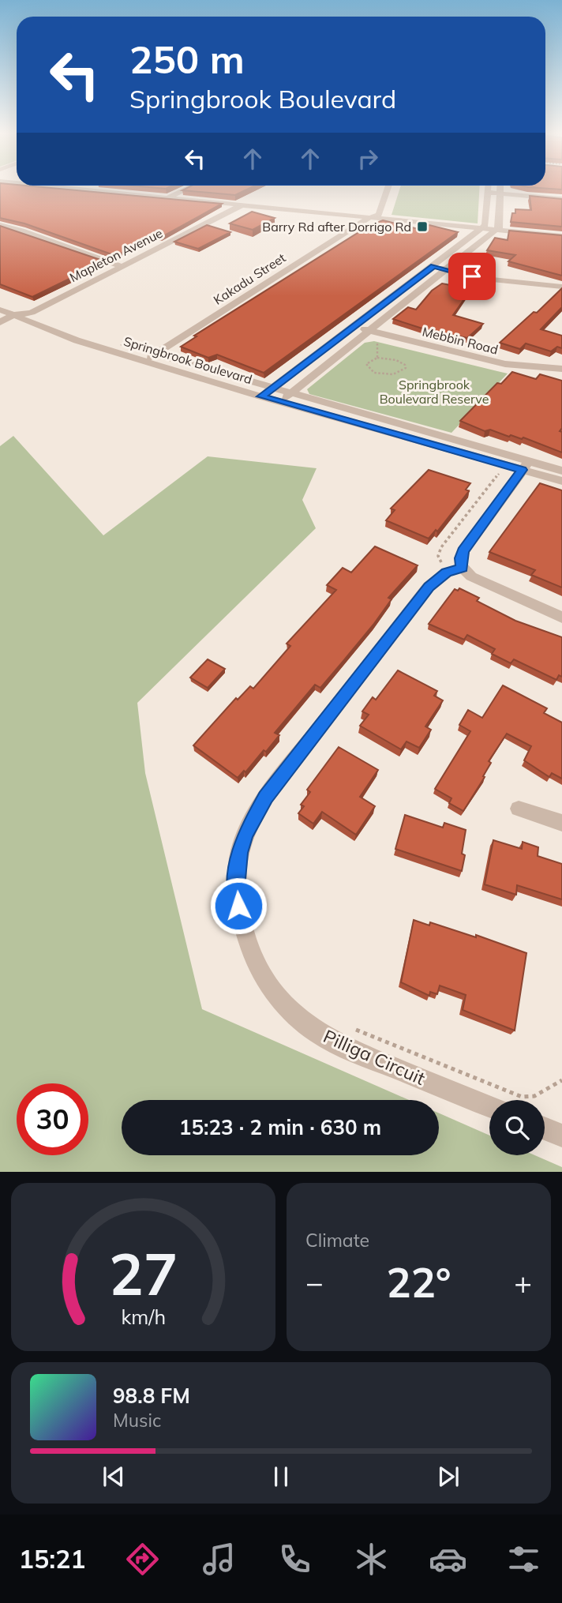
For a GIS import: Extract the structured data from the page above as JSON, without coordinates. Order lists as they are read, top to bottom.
{
  "streets": {
    "street": [
      "Mapleton Avenue",
      "Kakadu Street",
      "Mebbin Road",
      "Springbrook Boulevard",
      "Pilliga Circuit"
    ]
  },
  "crossings": [
    ["Mapleton Avenue", "Springbrook Boulevard"],
    ["Kakadu Street", "Springbrook Boulevard"]
  ],
  "parks": ["Springbrook Boulevard Reserve"],
  "places": {
    "transit": ["Barry Rd after Dorrigo Rd"]
  },
  "page": {
    "turn": ["250 m", "Springbrook Boulevard"],
    "limit": "30",
    "trip": "15:23 · 2 min · 630 m",
    "tile": "Climate",
    "heat": ["−", "22°", "+"],
    "song": ["98.8 FM", "Music"],
    "tabs": "15:21",
    "gauge": ["27", "km/h"]
  }
}
